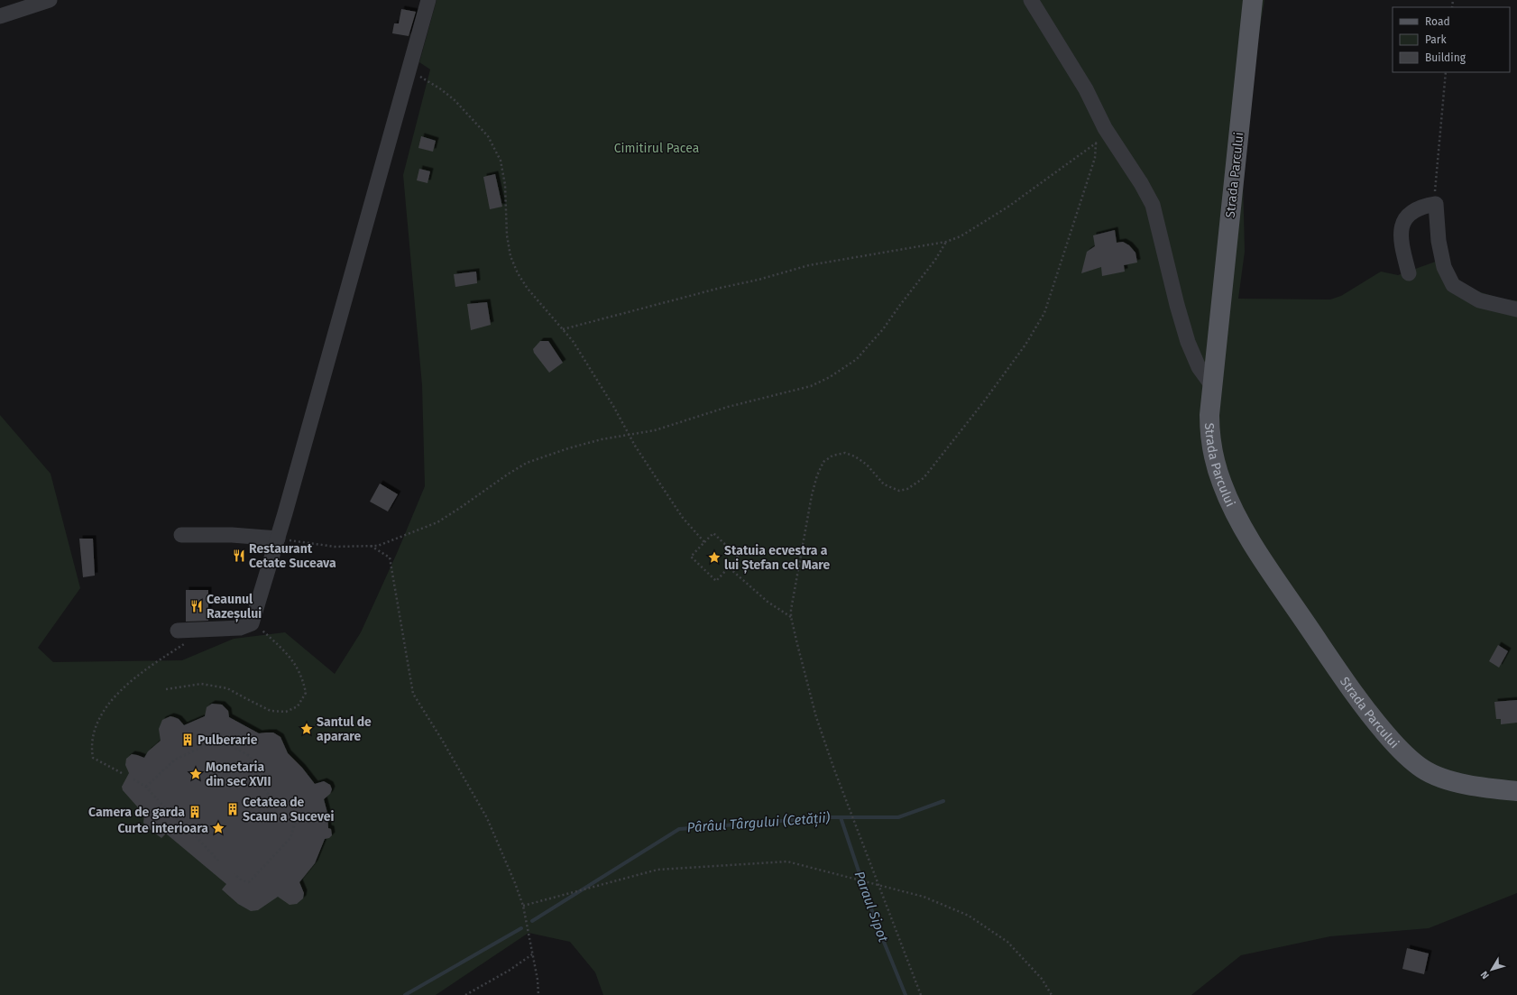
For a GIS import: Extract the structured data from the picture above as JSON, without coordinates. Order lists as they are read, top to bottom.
{
  "streets": {
    "main road": ["Strada Parcului"]
  },
  "water": ["Pârâul Târgului (Cetății)", "Paraul Sipot"],
  "parks": ["Cimitirul Pacea"],
  "places": {
    "restaurant": ["Restaurant Cetate Suceava", "Ceaunul Razeșului"],
    "place": [
      "Statuia ecvestra a lui Ștefan cel Mare",
      "Santul de aparare",
      "Monetaria din sec XVII",
      "Curte interioara"
    ],
    "building": ["Pulberarie", "Cetatea de Scaun a Sucevei", "Camera de garda"]
  },
  "legend": ["Road", "Park", "Building"],
  "north": "bottom left"
}
